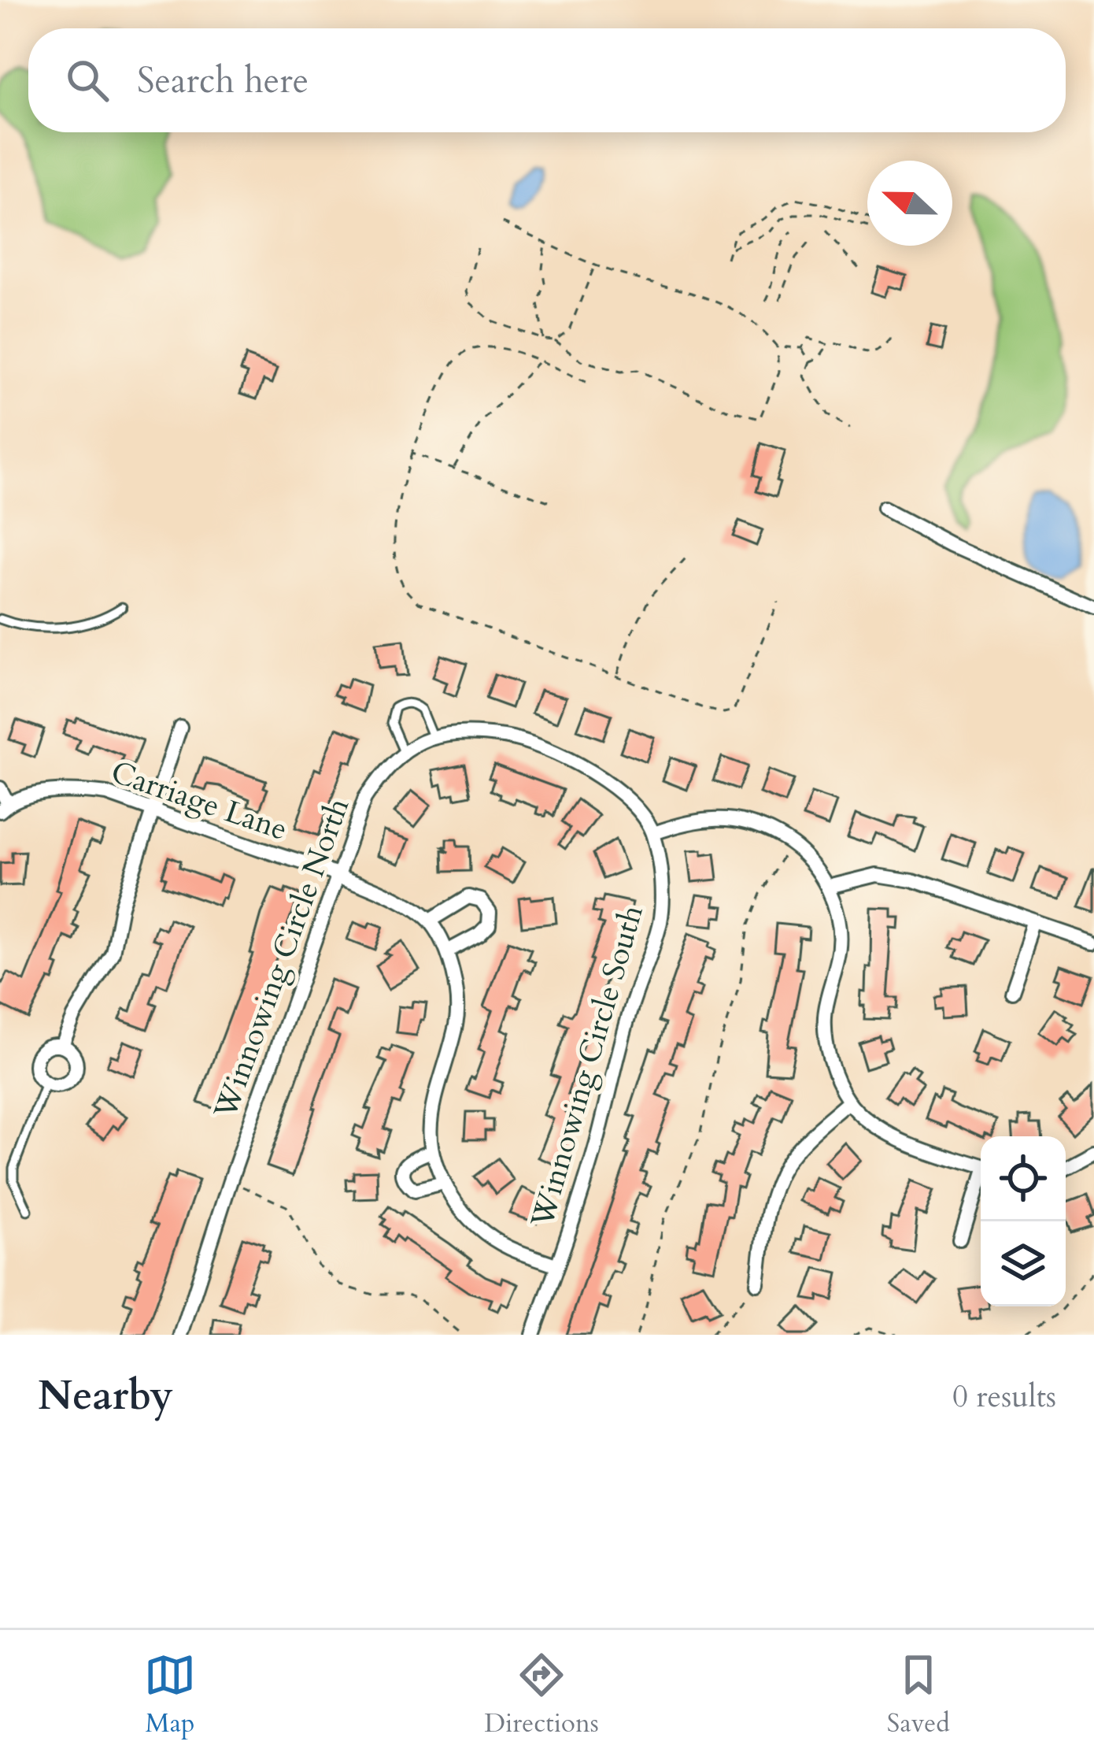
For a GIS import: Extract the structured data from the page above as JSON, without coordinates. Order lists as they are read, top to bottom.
{
  "streets": {
    "street": ["Carriage Lane", "Winnowing Circle North", "Winnowing Circle South"]
  },
  "crossings": [
    ["Carriage Lane", "Winnowing Circle North"],
    ["Carriage Lane", "Winnowing Circle South"],
    ["Winnowing Circle North", "Winnowing Circle South"]
  ],
  "north": "left",
  "page": {
    "search": "Search here",
    "heading": ["Nearby", "0 results"],
    "nav": ["Map", "Directions", "Saved"]
  }
}
